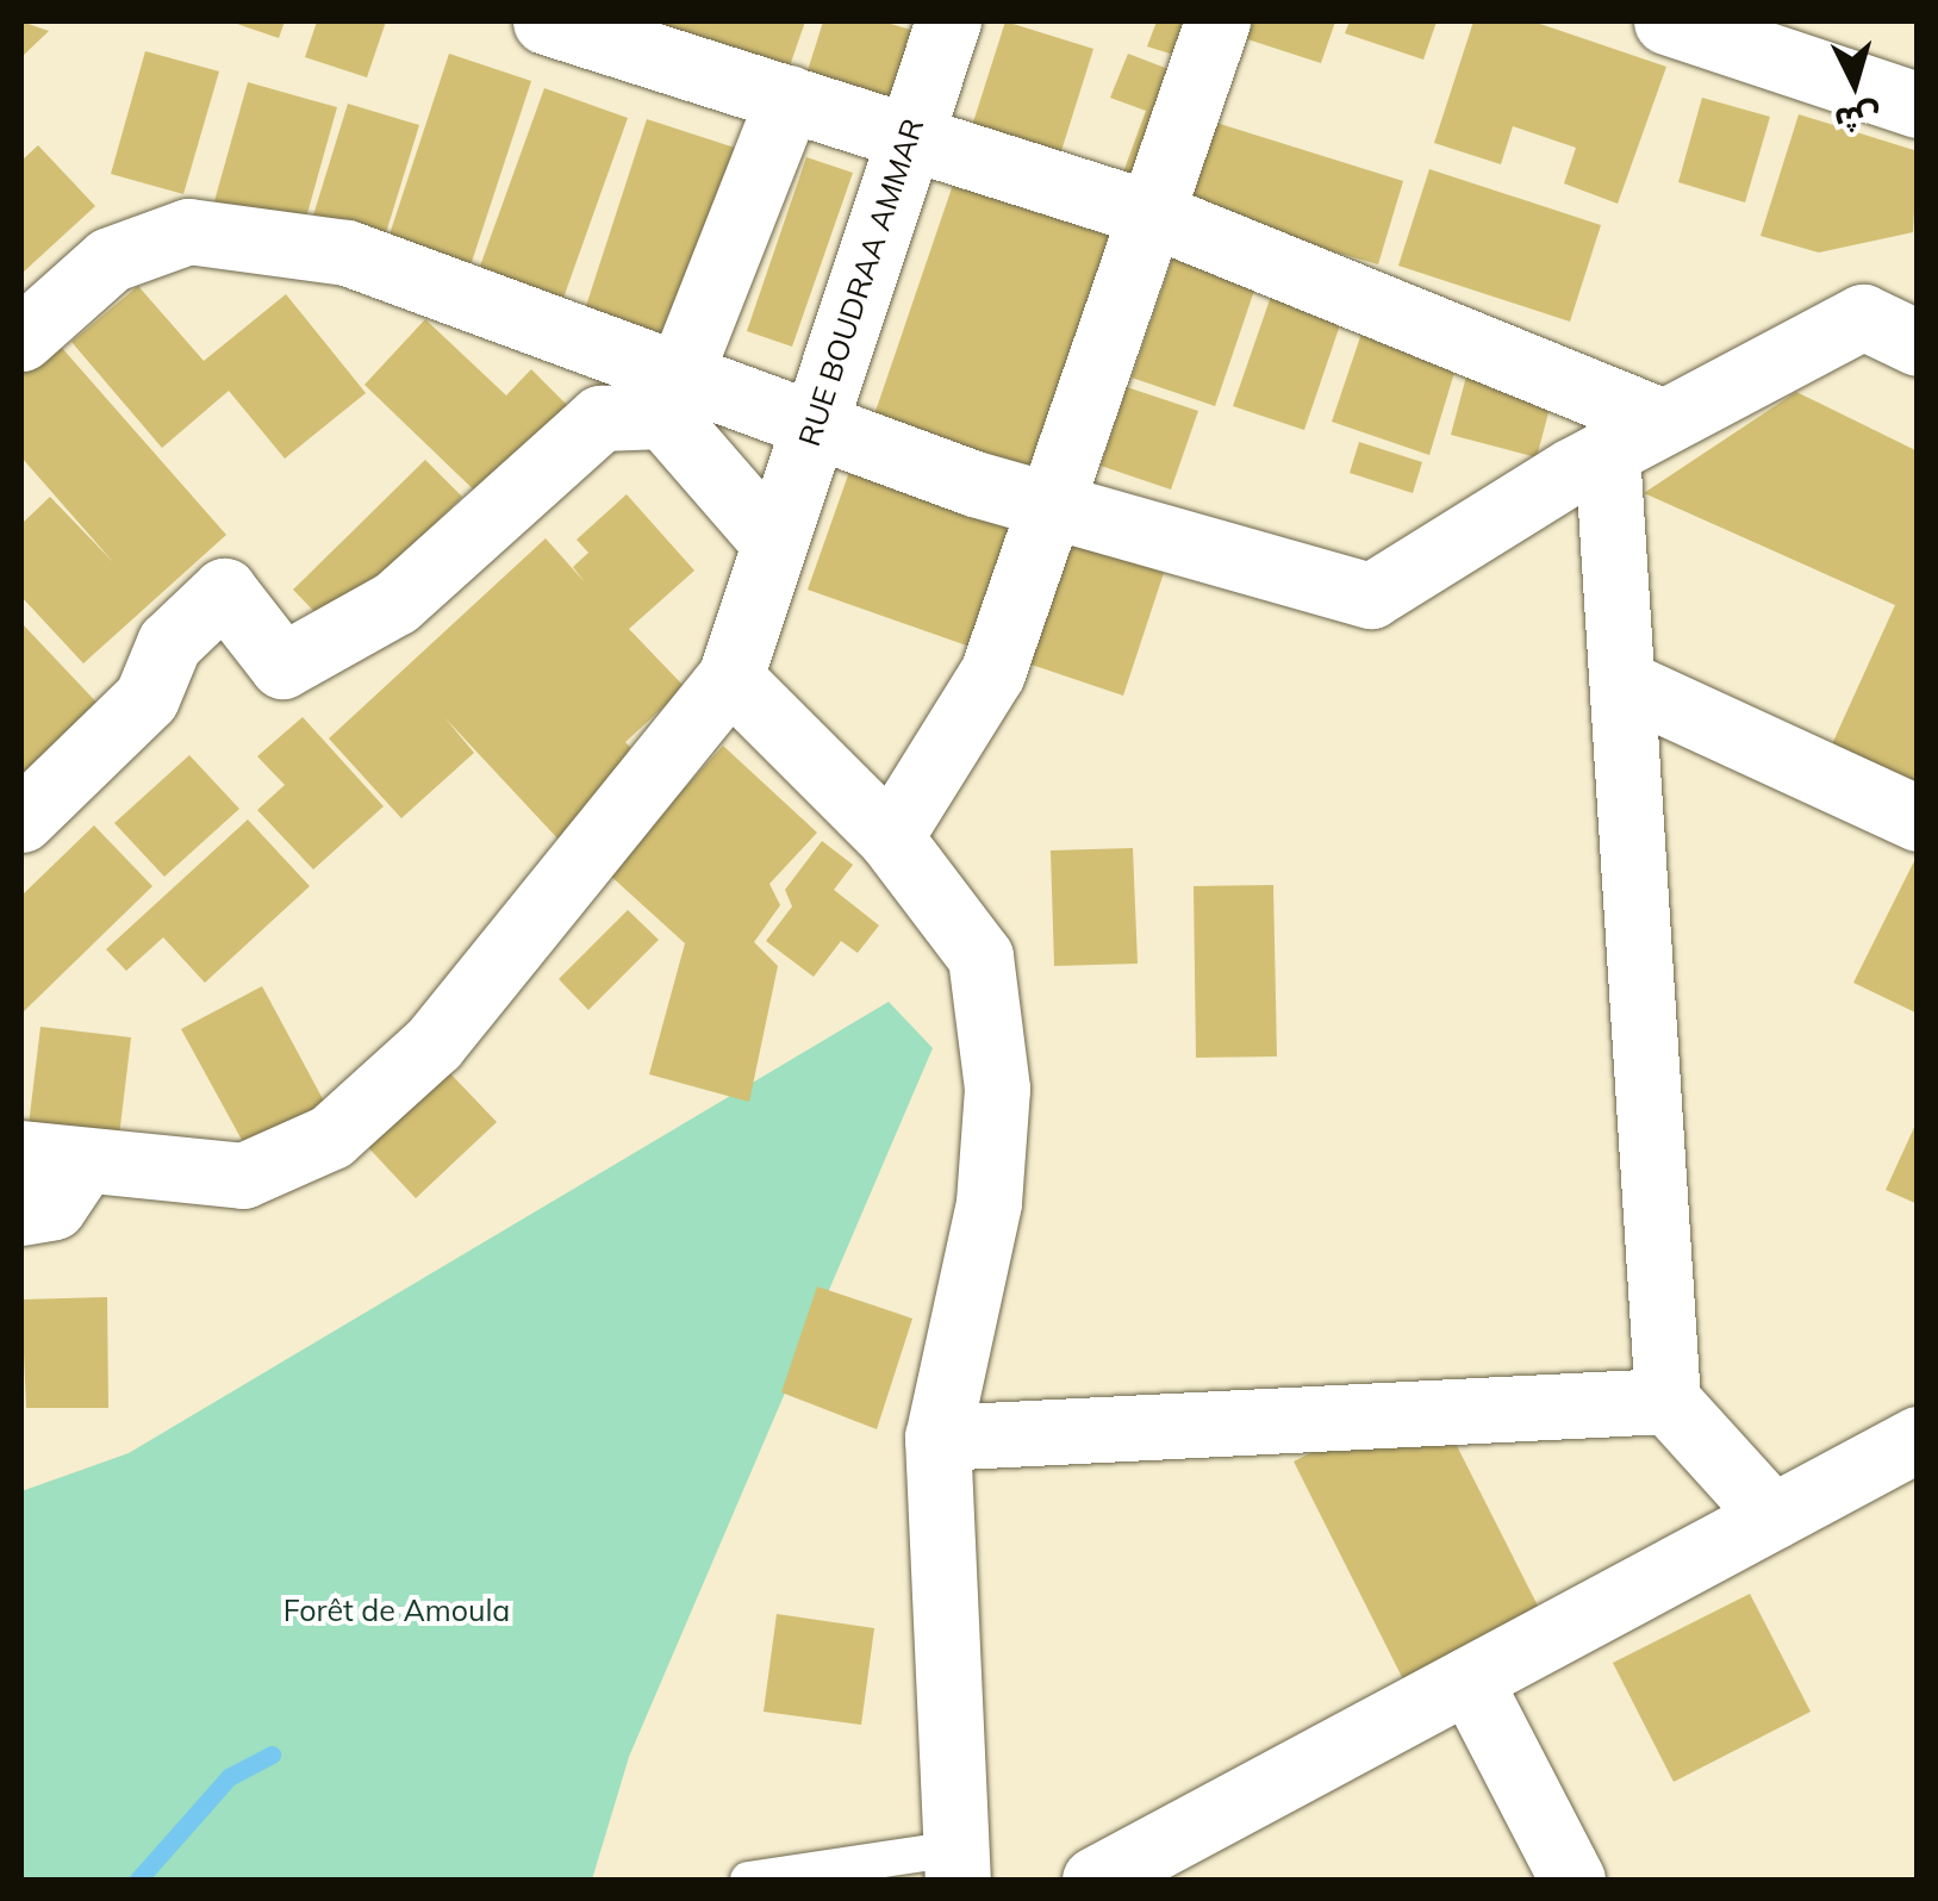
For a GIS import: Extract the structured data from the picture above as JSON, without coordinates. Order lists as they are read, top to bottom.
{
  "streets": {
    "street": ["RUE BOUDRAA AMMAR"]
  },
  "parks": ["Forêt de Amoula"],
  "north": "bottom"
}
